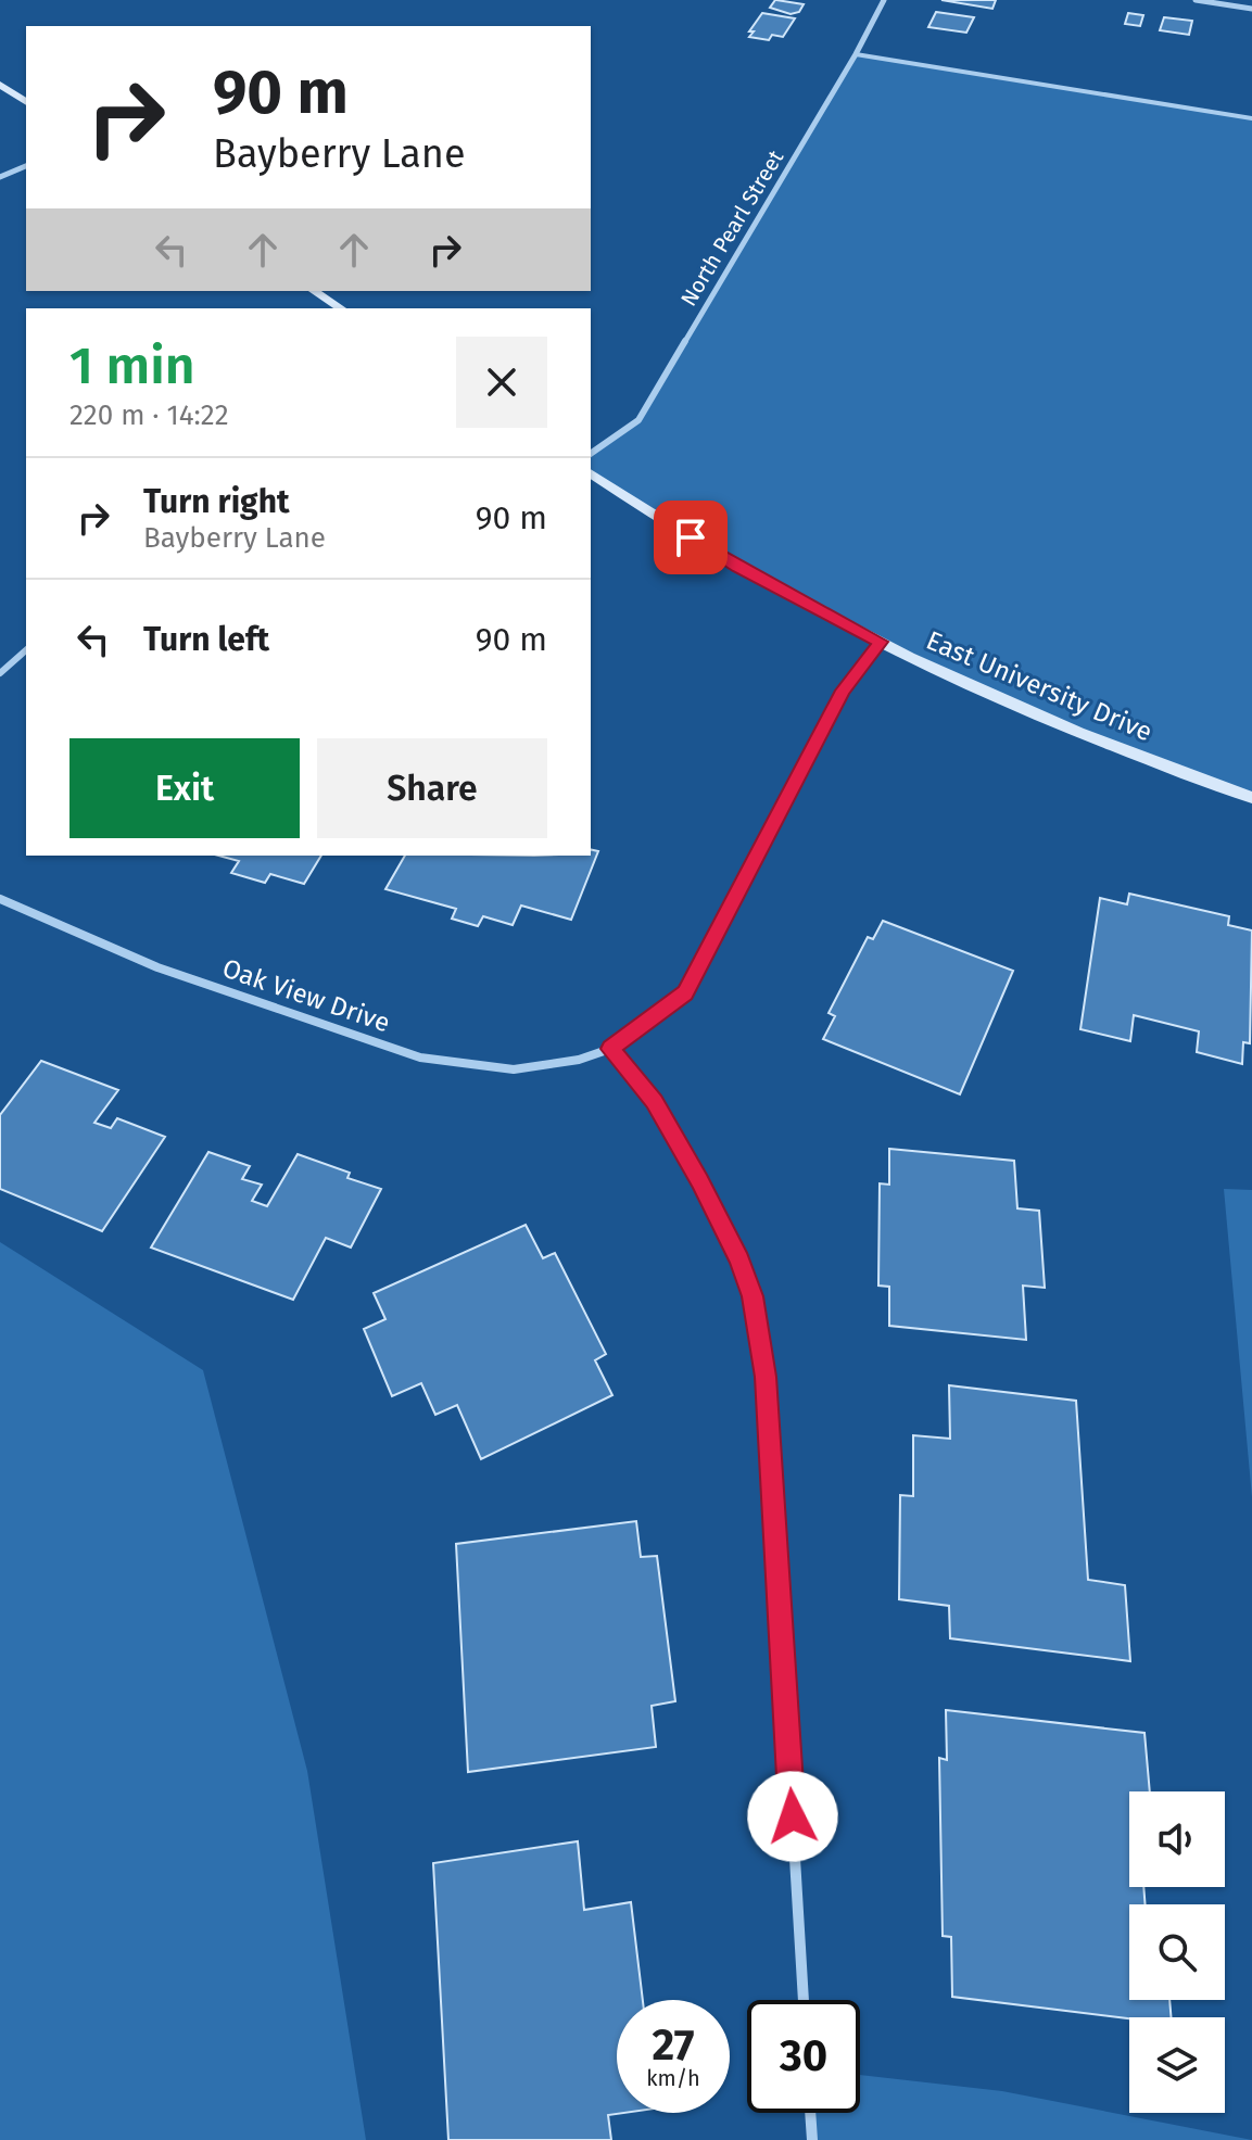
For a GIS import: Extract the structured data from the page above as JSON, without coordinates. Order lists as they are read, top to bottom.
{
  "streets": {
    "main road": ["East University Drive"],
    "street": ["North Pearl Street", "Oak View Drive"]
  },
  "page": {
    "turn": ["90 m", "Bayberry Lane"],
    "heading": ["1 min", "220 m · 14:22"],
    "list": [
      {
        "name": "Turn right",
        "note": "Bayberry Lane",
        "value": "90 m"
      },
      {
        "name": "Turn left",
        "value": "90 m"
      }
    ],
    "buttons": ["Exit", "Share"],
    "speed": "27 km/h",
    "limit": "30"
  }
}
